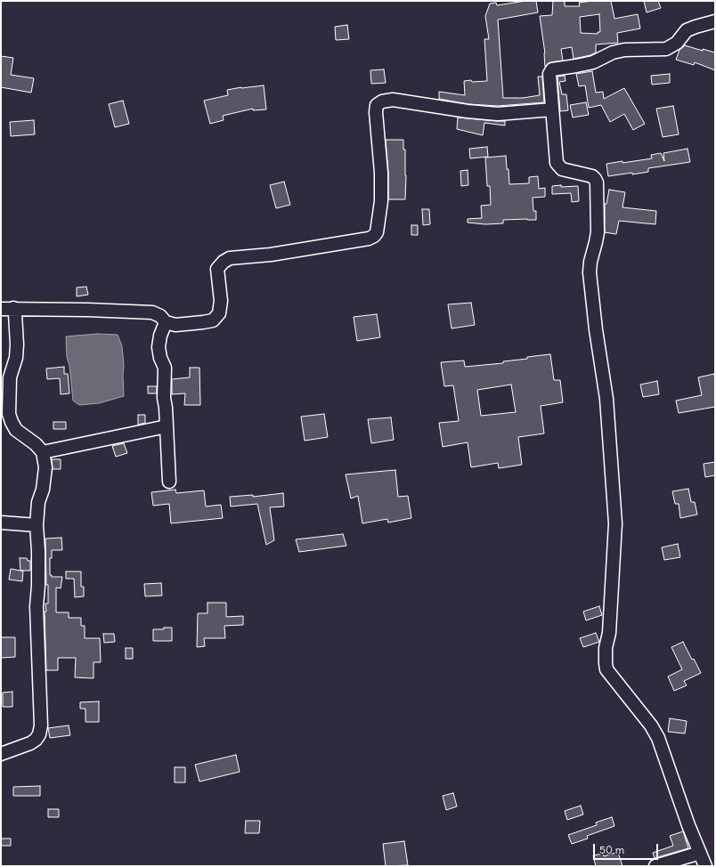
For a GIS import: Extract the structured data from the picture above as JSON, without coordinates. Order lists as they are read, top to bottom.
{
  "scale_bar": "50 m"
}
